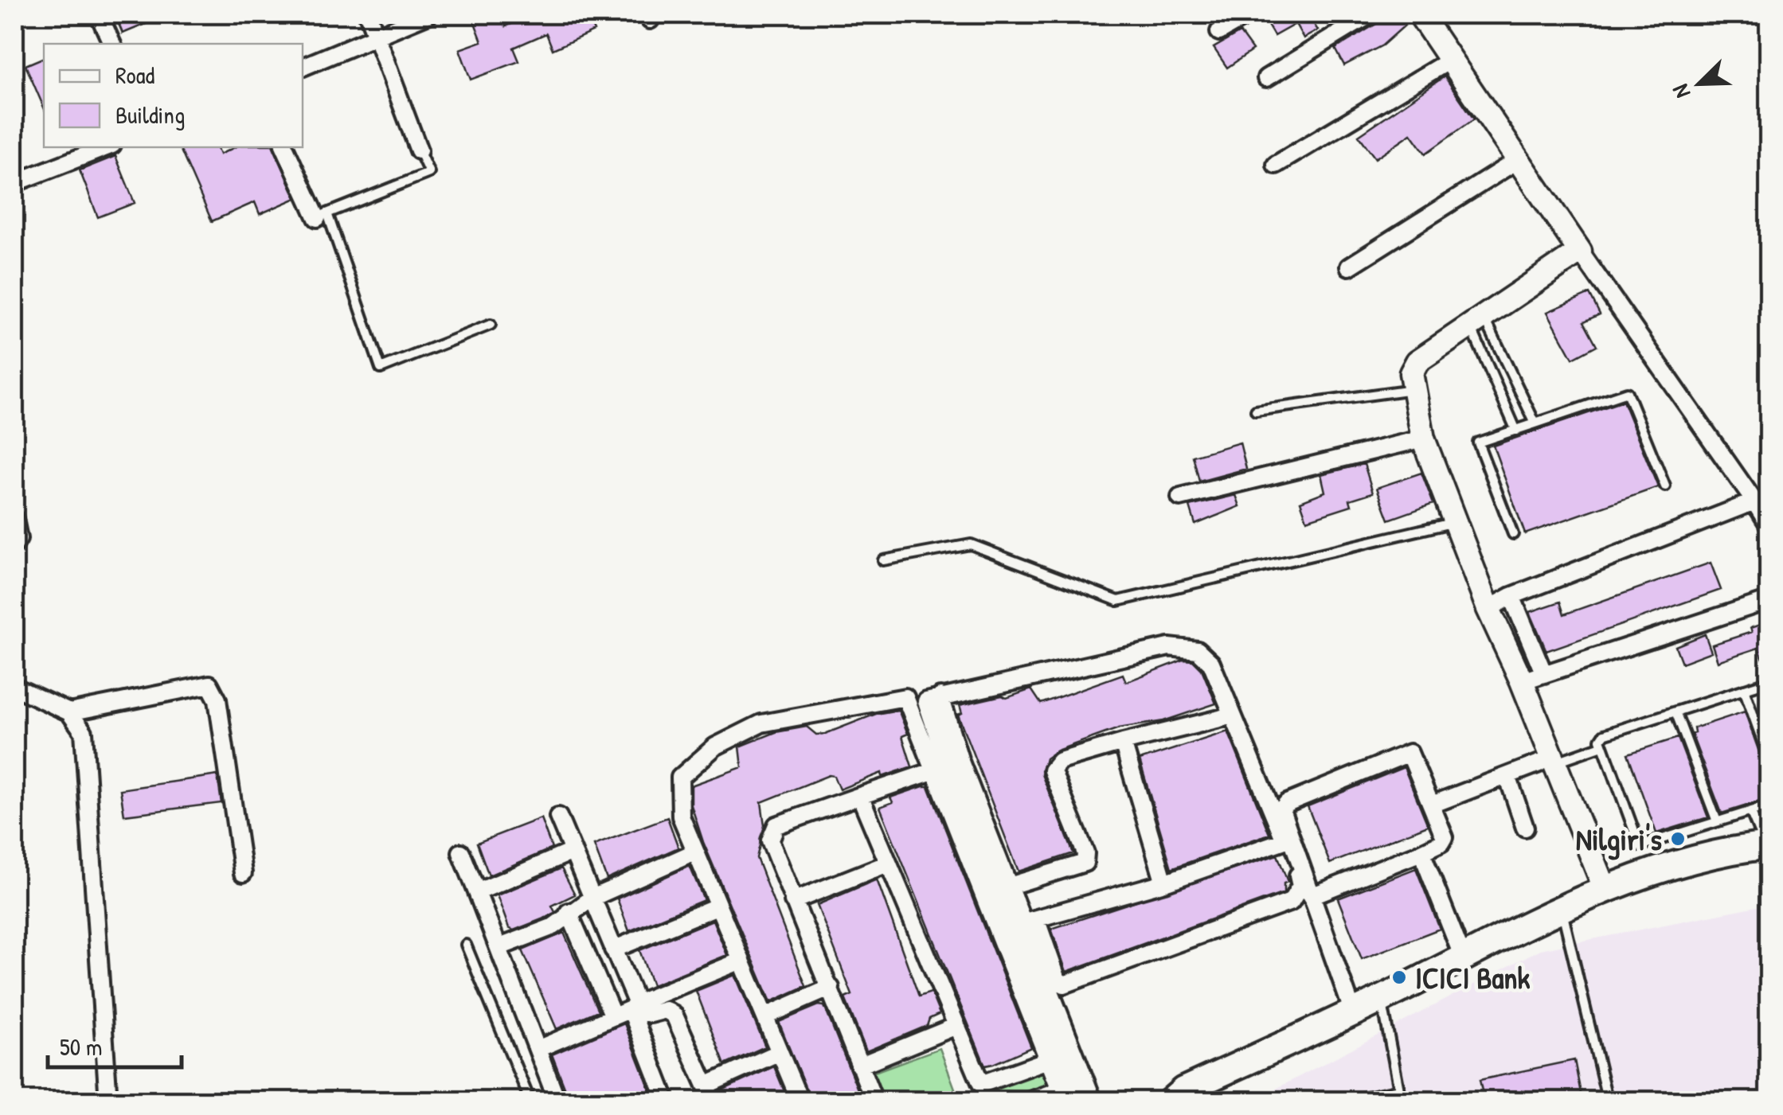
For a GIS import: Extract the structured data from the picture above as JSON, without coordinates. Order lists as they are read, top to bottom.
{
  "places": ["Nilgiri's", "ICICI Bank"],
  "legend": ["Road", "Building"],
  "scale_bar": "50 m",
  "north": "bottom left"
}
